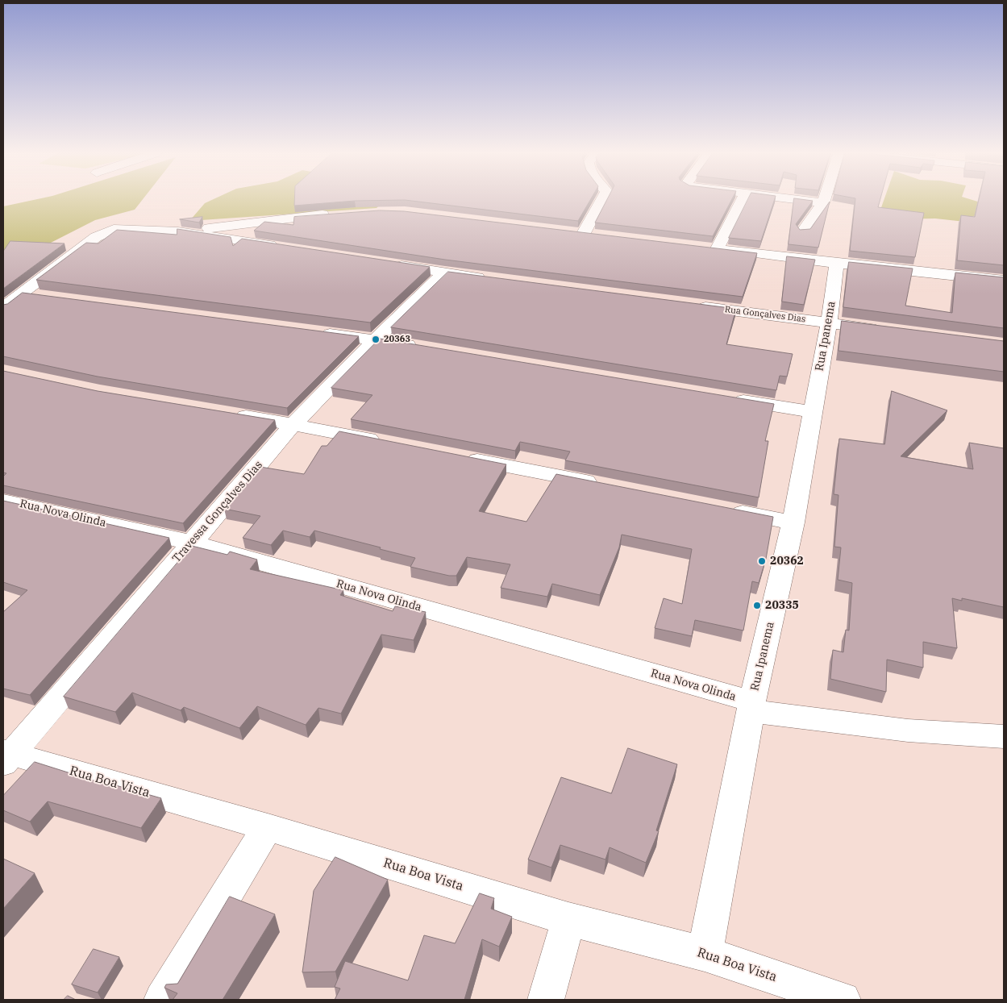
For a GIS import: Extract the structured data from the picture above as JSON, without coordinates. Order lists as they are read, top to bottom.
{
  "streets": {
    "street": [
      "Rua Gonçalves Dias",
      "Rua Ipanema",
      "Travessa Gonçalves Dias",
      "Rua Nova Olinda",
      "Rua Boa Vista"
    ]
  },
  "crossings": [
    ["Rua Gonçalves Dias", "Rua Ipanema"],
    ["Rua Ipanema", "Rua Nova Olinda"],
    ["Rua Ipanema", "Rua Boa Vista"],
    ["Travessa Gonçalves Dias", "Rua Nova Olinda"],
    ["Travessa Gonçalves Dias", "Rua Boa Vista"]
  ],
  "places": ["20363", "20362", "20335"]
}
